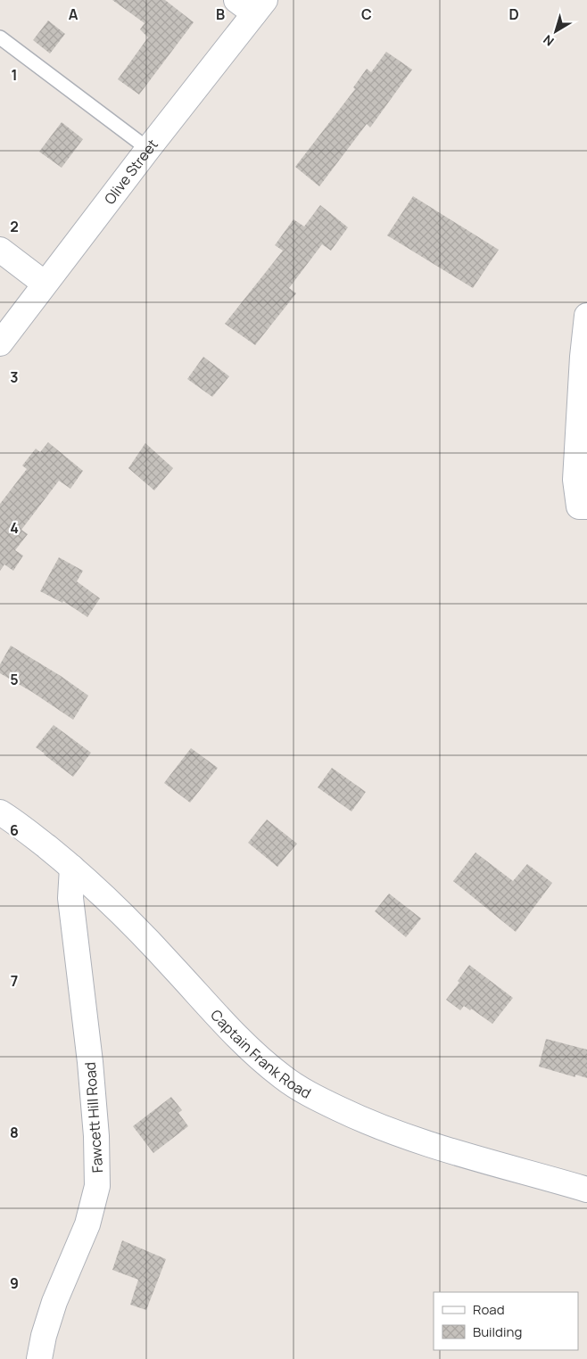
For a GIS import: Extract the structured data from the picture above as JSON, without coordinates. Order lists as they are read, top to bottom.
{
  "streets": {
    "street": ["Olive Street", "Captain Frank Road", "Fawcett Hill Road"]
  },
  "crossings": [
    ["Captain Frank Road", "Fawcett Hill Road"]
  ],
  "legend": ["Road", "Building"],
  "north": "bottom left",
  "grid": {
    "columns": [
      "A",
      "B",
      "C",
      "D"
    ],
    "rows": [
      "1",
      "2",
      "3",
      "4",
      "5",
      "6",
      "7",
      "8",
      "9"
    ]
  }
}
